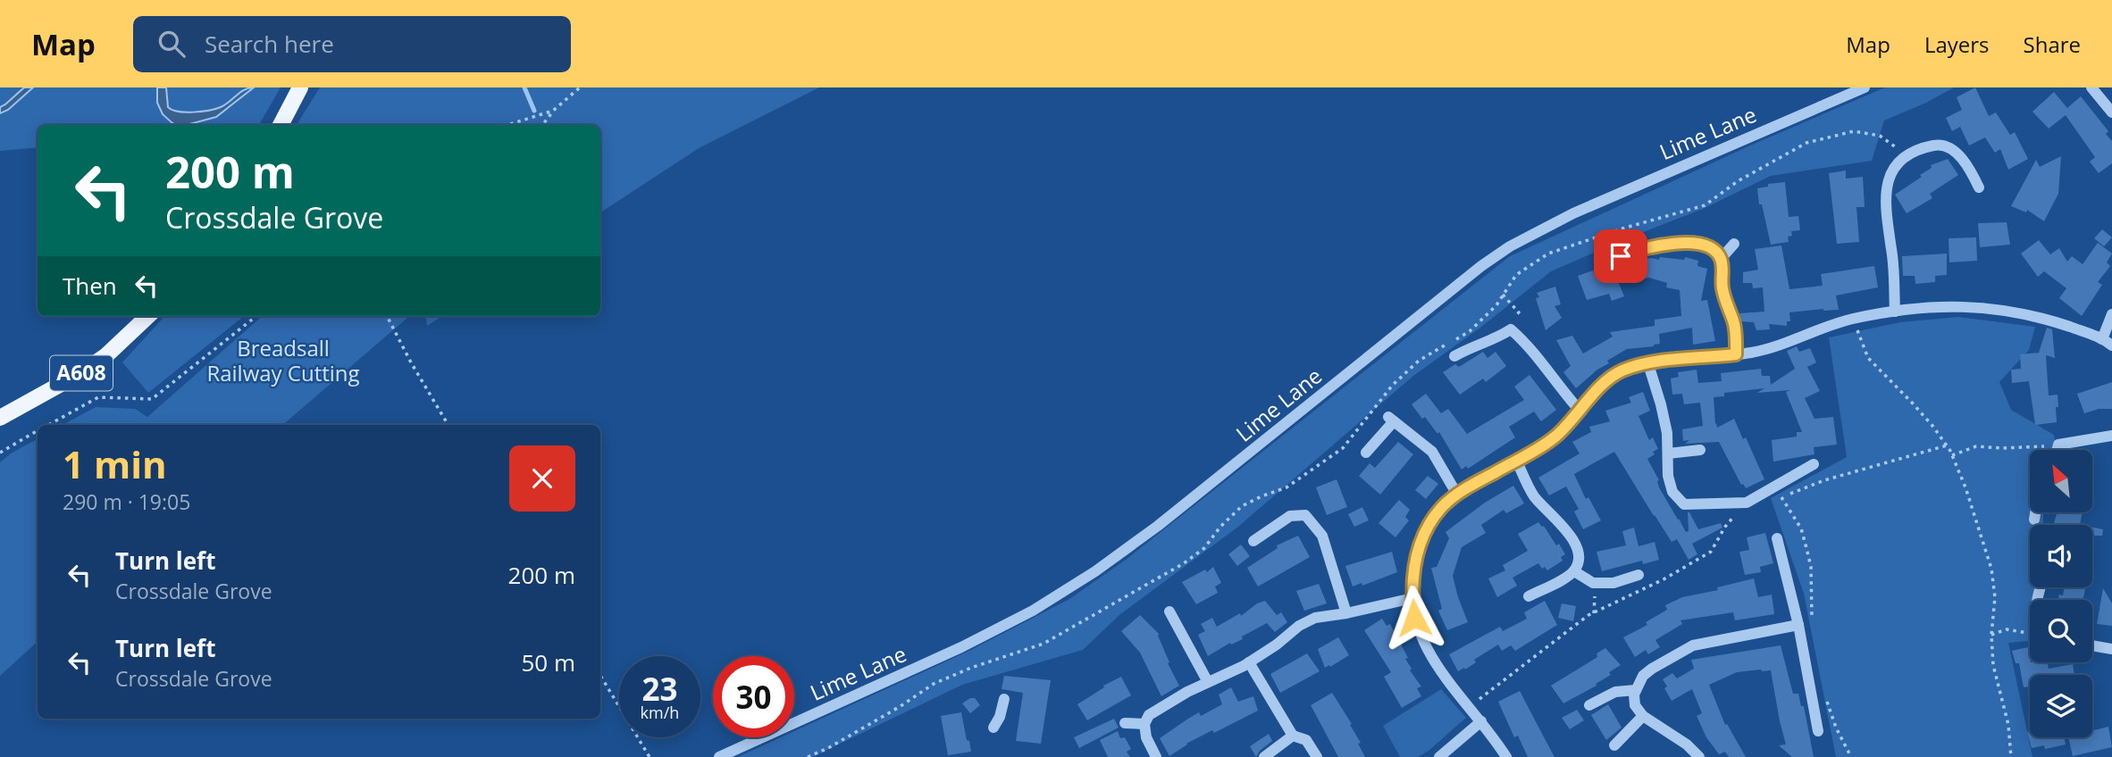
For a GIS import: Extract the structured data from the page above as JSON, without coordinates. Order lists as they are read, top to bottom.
{
  "streets": {
    "main road": ["A608"],
    "street": ["Lime Lane"]
  },
  "parks": ["Breadsall Railway Cutting"],
  "north": "top left",
  "page": {
    "header": "Map",
    "search": "Search here",
    "nav": ["Map", "Layers", "Share"],
    "turn": ["200 m", "Crossdale Grove"],
    "then": "Then",
    "heading": ["1 min", "290 m · 19:05"],
    "list": [
      {
        "name": "Turn left",
        "note": "Crossdale Grove",
        "value": "200 m"
      },
      {
        "name": "Turn left",
        "note": "Crossdale Grove",
        "value": "50 m"
      }
    ],
    "speed": "23 km/h",
    "limit": "30"
  }
}
